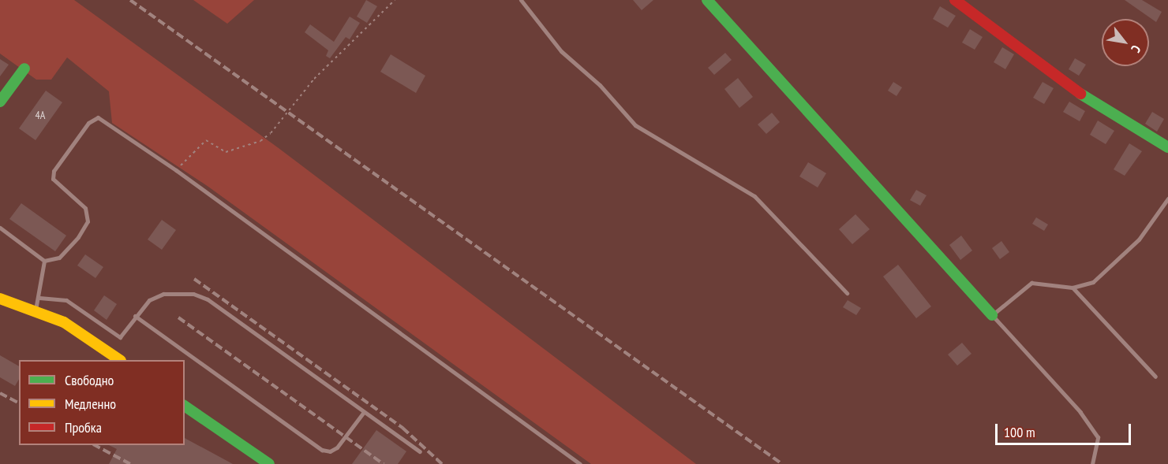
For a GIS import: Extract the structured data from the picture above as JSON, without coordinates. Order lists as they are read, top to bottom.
{
  "house_numbers": ["4А"],
  "legend": ["Свободно", "Медленно", "Пробка"],
  "scale_bar": "100 m",
  "north": "bottom right"
}
